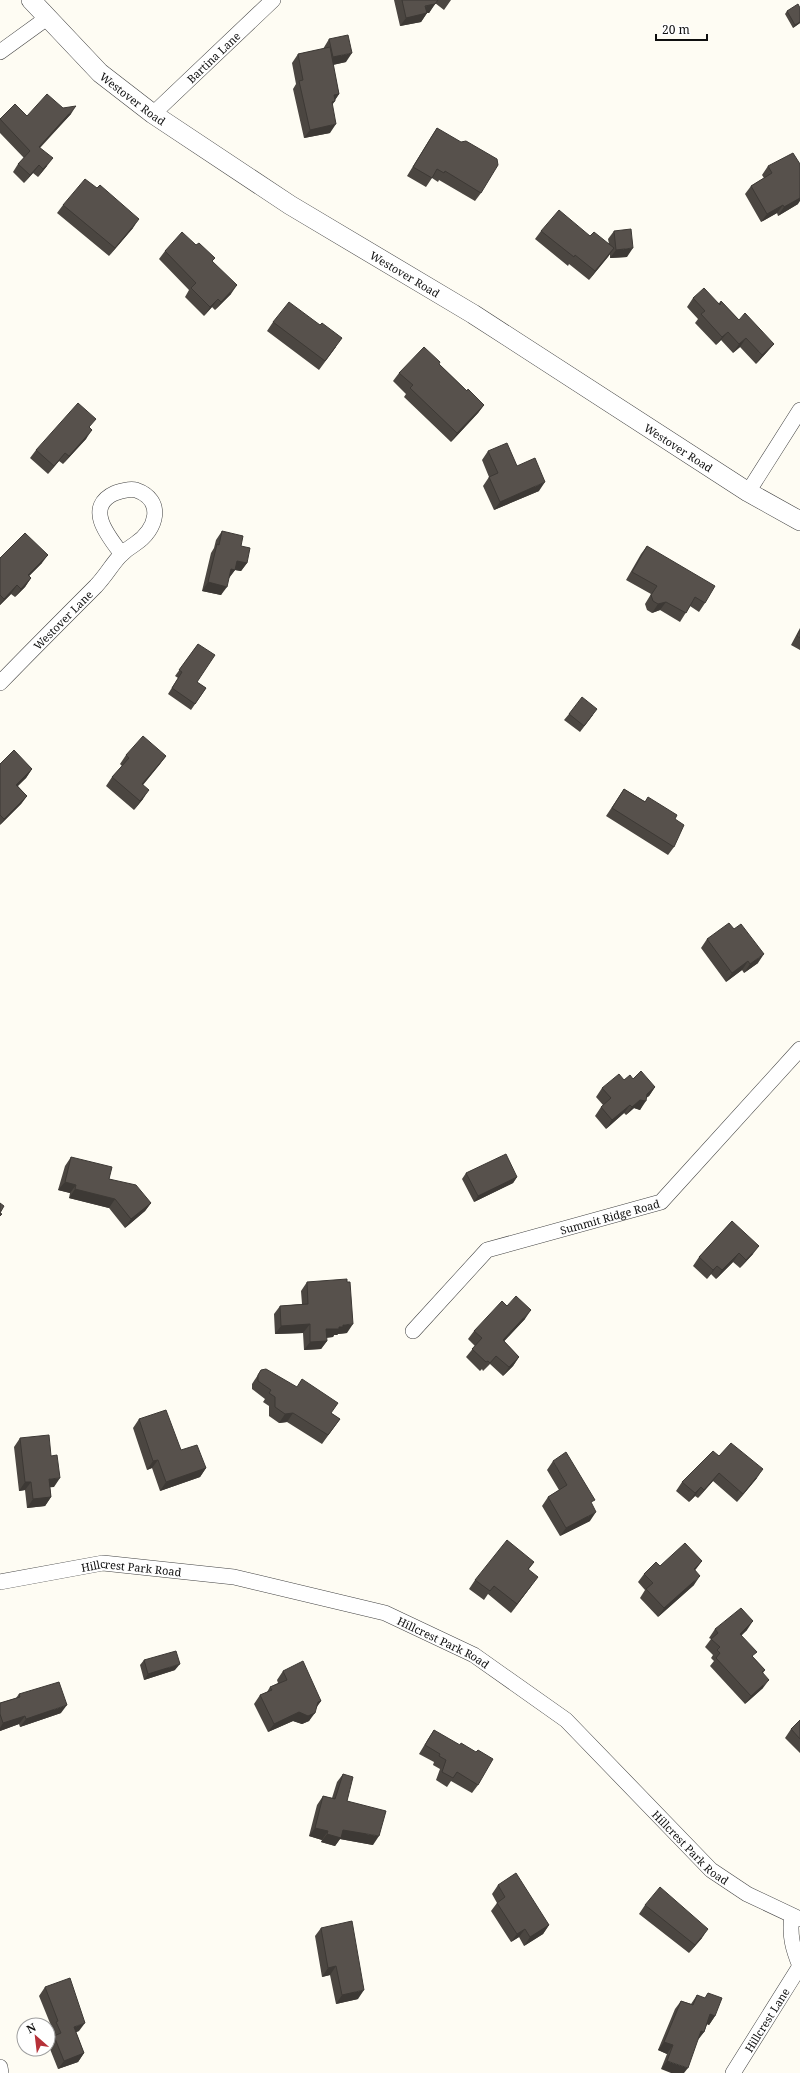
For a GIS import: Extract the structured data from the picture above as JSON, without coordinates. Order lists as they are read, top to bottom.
{
  "streets": {
    "street": [
      "Bartina Lane",
      "Westover Road",
      "Westover Lane",
      "Summit Ridge Road",
      "Hillcrest Park Road",
      "Hillcrest Lane"
    ]
  },
  "crossings": [
    ["Bartina Lane", "Westover Road"],
    ["Hillcrest Park Road", "Hillcrest Lane"]
  ],
  "scale_bar": "20 m",
  "north": "top left"
}
